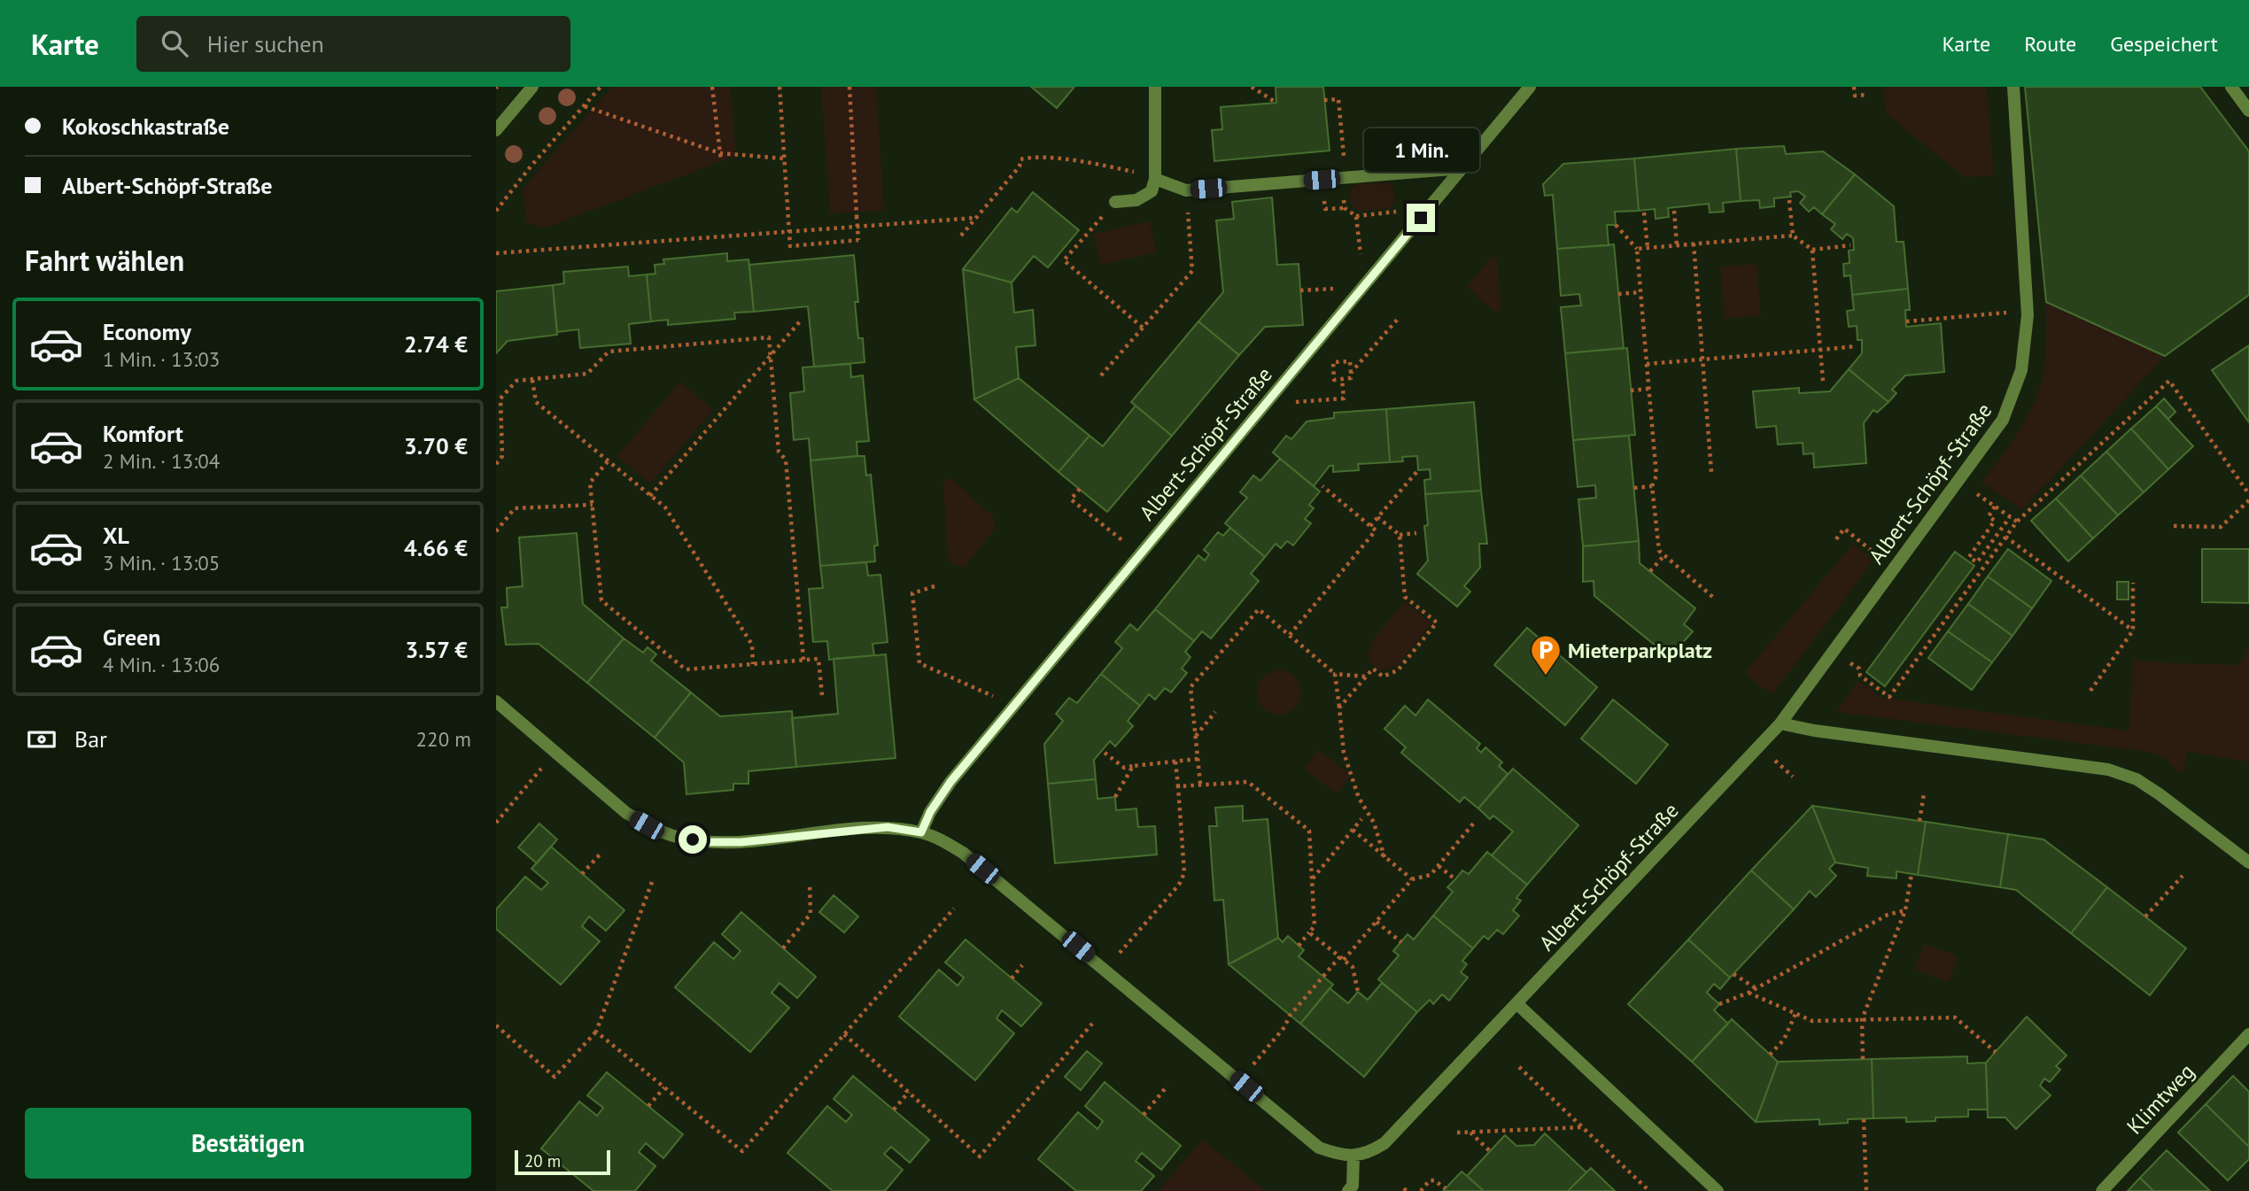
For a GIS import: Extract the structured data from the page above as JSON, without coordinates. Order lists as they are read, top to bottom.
{
  "streets": {
    "street": ["Albert-Schöpf-Straße", "Klimtweg"]
  },
  "places": {
    "parking": ["Mieterparkplatz"]
  },
  "scale_bar": "20 m",
  "page": {
    "header": "Karte",
    "search": "Hier suchen",
    "nav": ["Karte", "Route", "Gespeichert"],
    "banner": ["Kokoschkastraße", "Albert-Schöpf-Straße"],
    "bubble": "1 Min.",
    "heading": "Fahrt wählen",
    "list": [
      {
        "name": "Economy",
        "note": "1 Min. · 13:03",
        "value": "2.74 €"
      },
      {
        "name": "Komfort",
        "note": "2 Min. · 13:04",
        "value": "3.70 €"
      },
      {
        "name": "XL",
        "note": "3 Min. · 13:05",
        "value": "4.66 €"
      },
      {
        "name": "Green",
        "note": "4 Min. · 13:06",
        "value": "3.57 €"
      }
    ],
    "pay": ["Bar", "220 m"],
    "buttons": "Bestätigen",
    "scale": "20 m"
  }
}
